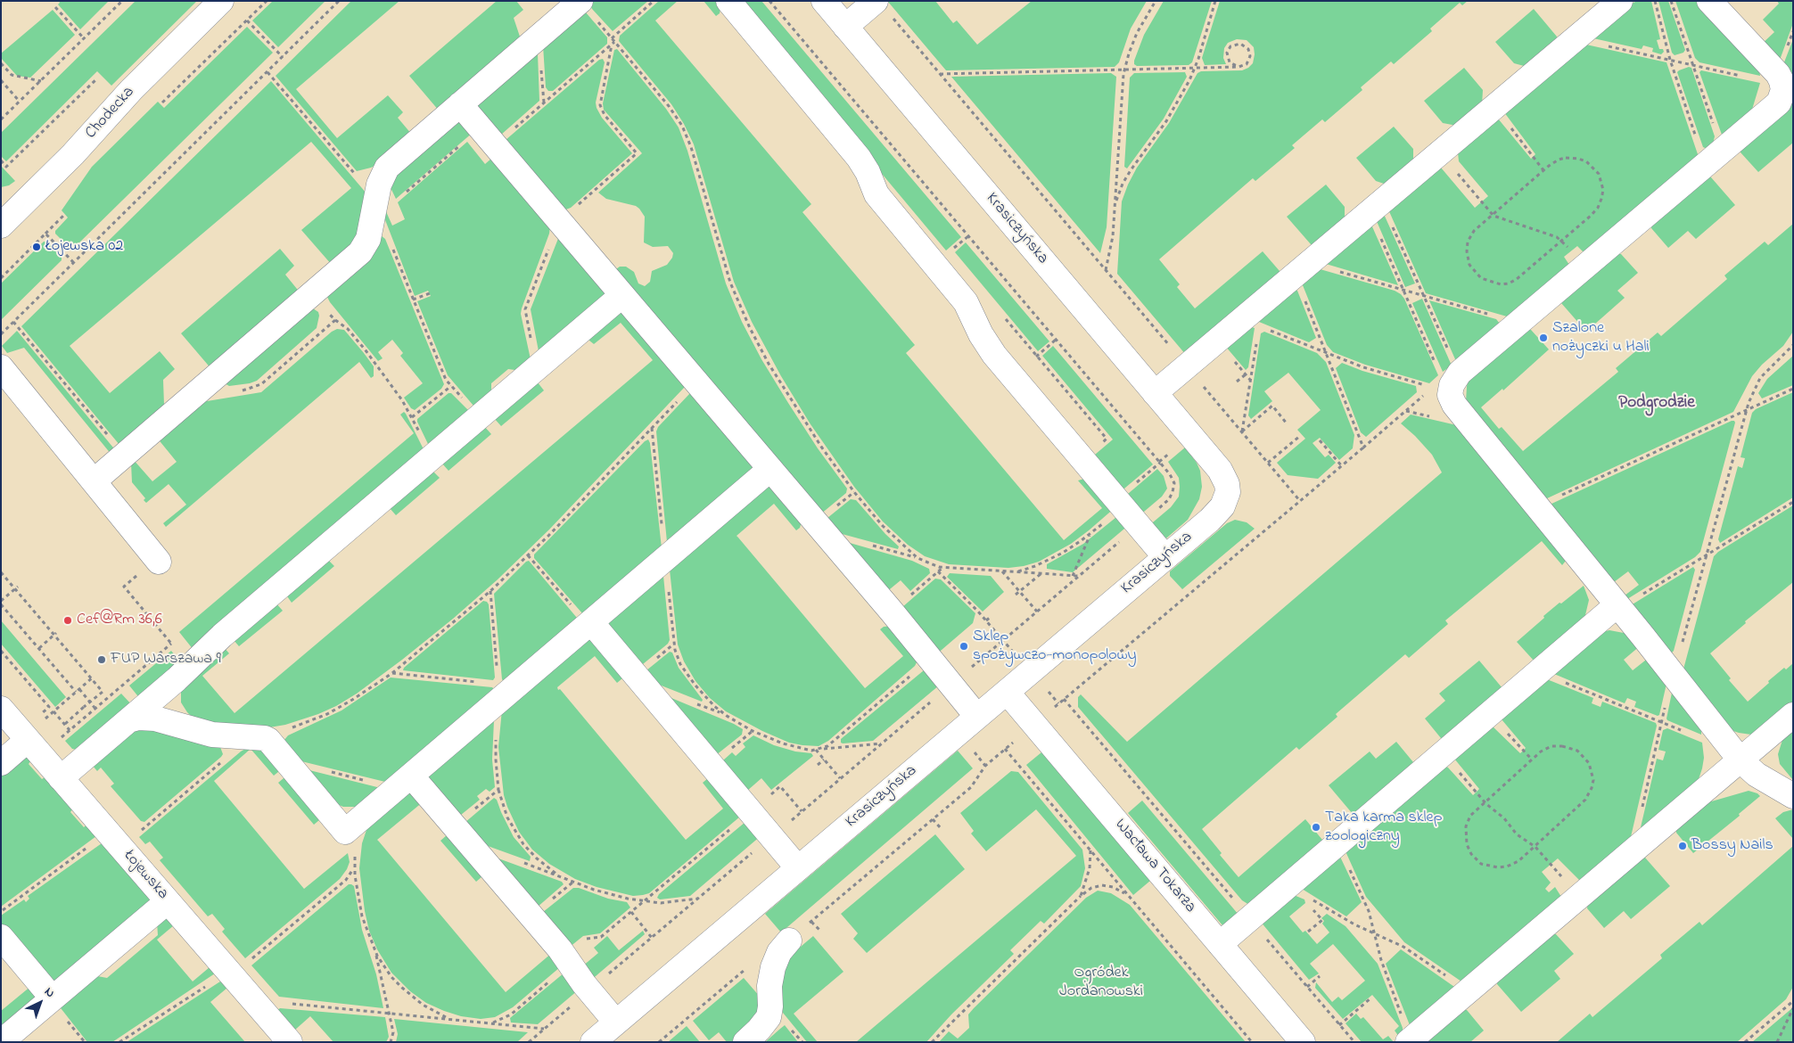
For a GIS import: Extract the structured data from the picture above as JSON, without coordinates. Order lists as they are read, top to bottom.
{
  "streets": {
    "street": [
      "Chodecka",
      "Krasiczyńska",
      "Wacława Tokarza",
      "Łojewska"
    ]
  },
  "crossings": [
    ["Krasiczyńska", "Wacława Tokarza"]
  ],
  "districts": ["Podgrodzie"],
  "parks": ["Ogródek Jordanowski"],
  "places": [
    "Łojewska 02",
    "Szalone nożyczki u Hali",
    "Cef@Rm 36,6",
    "Sklep spożywczo-monopolowy",
    "FUP Warszawa 9",
    "Taka karma sklep zoologiczny",
    "Bossy Nails"
  ],
  "north": "top right"
}
